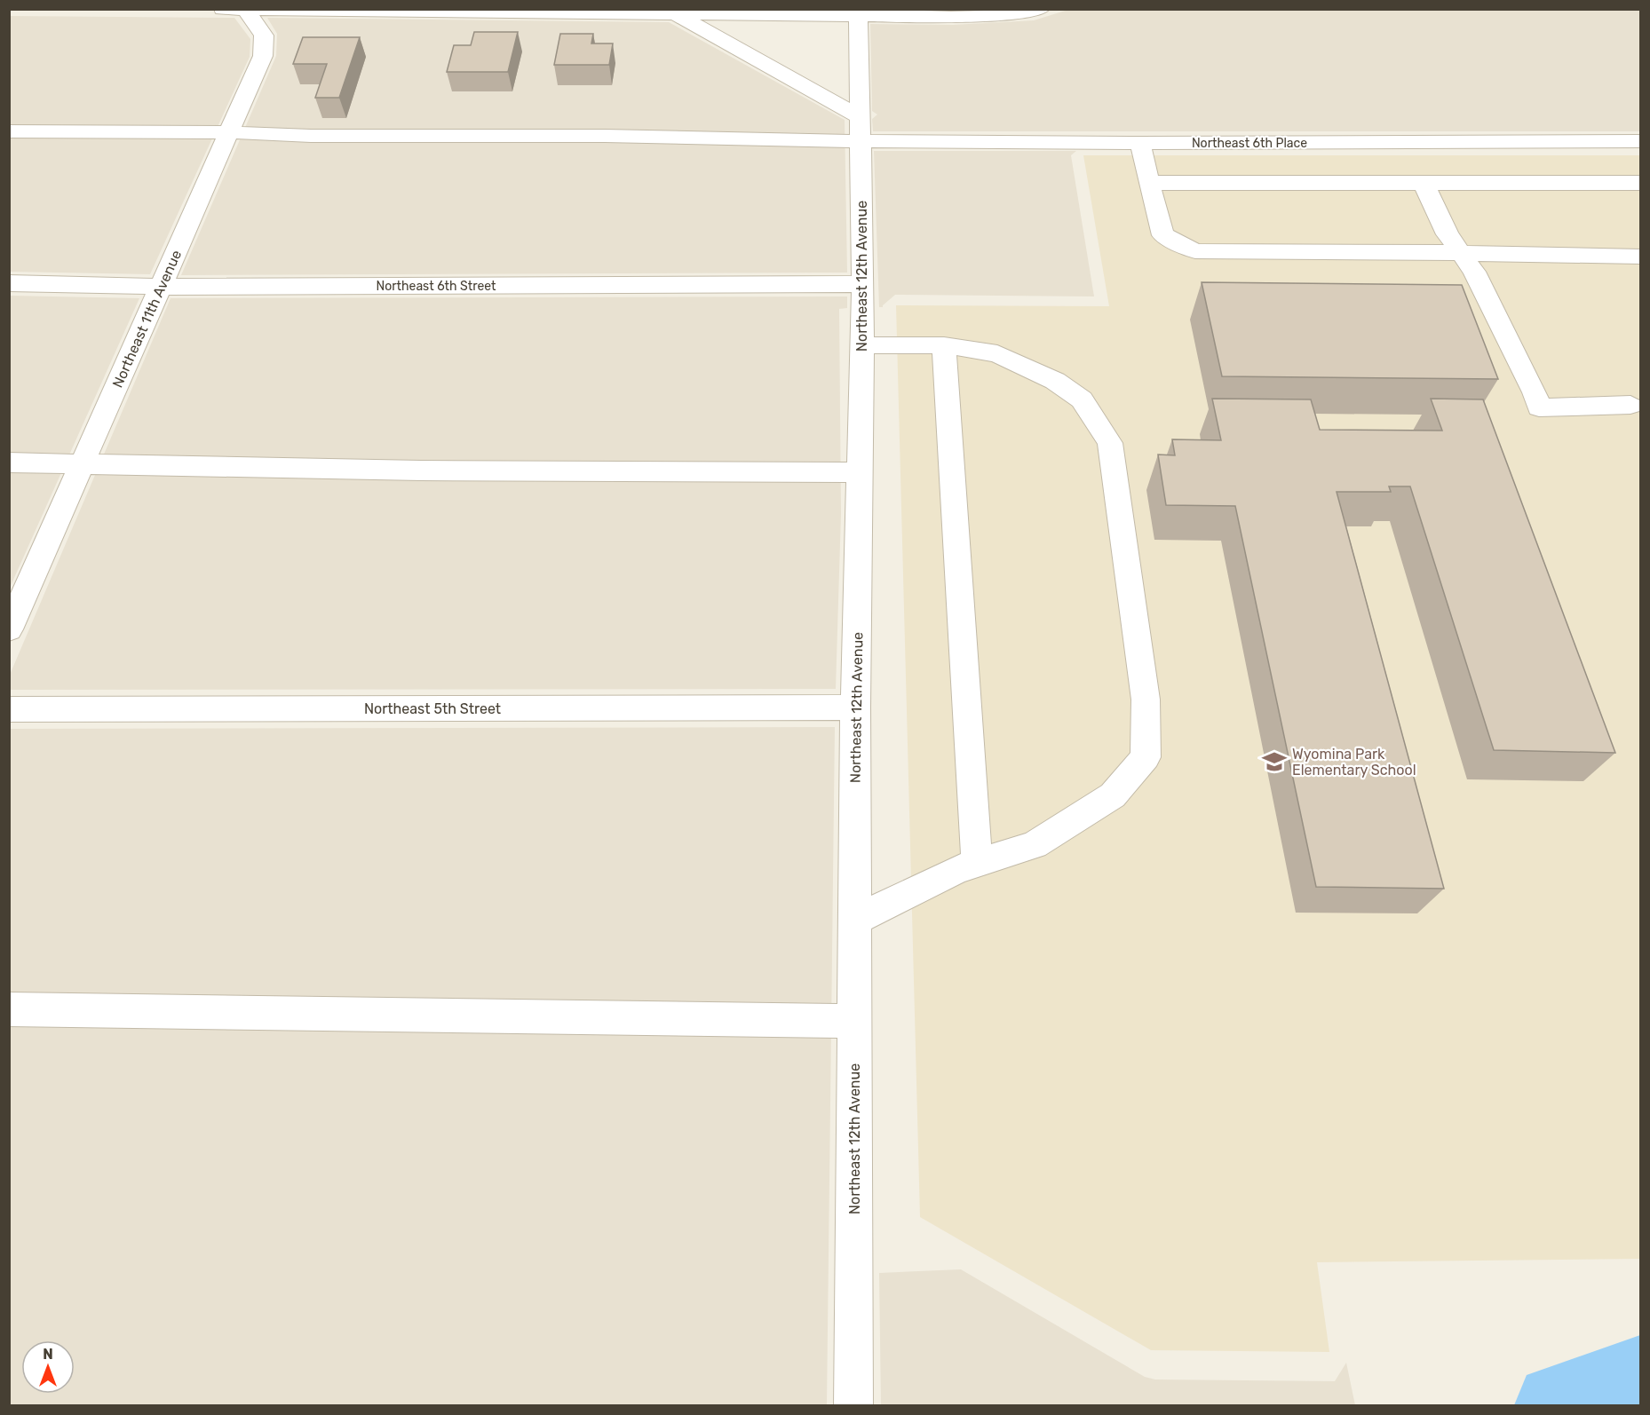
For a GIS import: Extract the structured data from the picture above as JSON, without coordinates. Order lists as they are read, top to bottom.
{
  "streets": {
    "street": [
      "Northeast 6th Place",
      "Northeast 12th Avenue",
      "Northeast 6th Street",
      "Northeast 11th Avenue",
      "Northeast 5th Street"
    ]
  },
  "crossings": [
    ["Northeast 6th Place", "Northeast 12th Avenue"],
    ["Northeast 6th Place", "Northeast 11th Avenue"],
    ["Northeast 12th Avenue", "Northeast 6th Street"],
    ["Northeast 12th Avenue", "Northeast 5th Street"],
    ["Northeast 6th Street", "Northeast 11th Avenue"]
  ],
  "places": {
    "school or university": ["Wyomina Park Elementary School"]
  },
  "north": "top"
}
